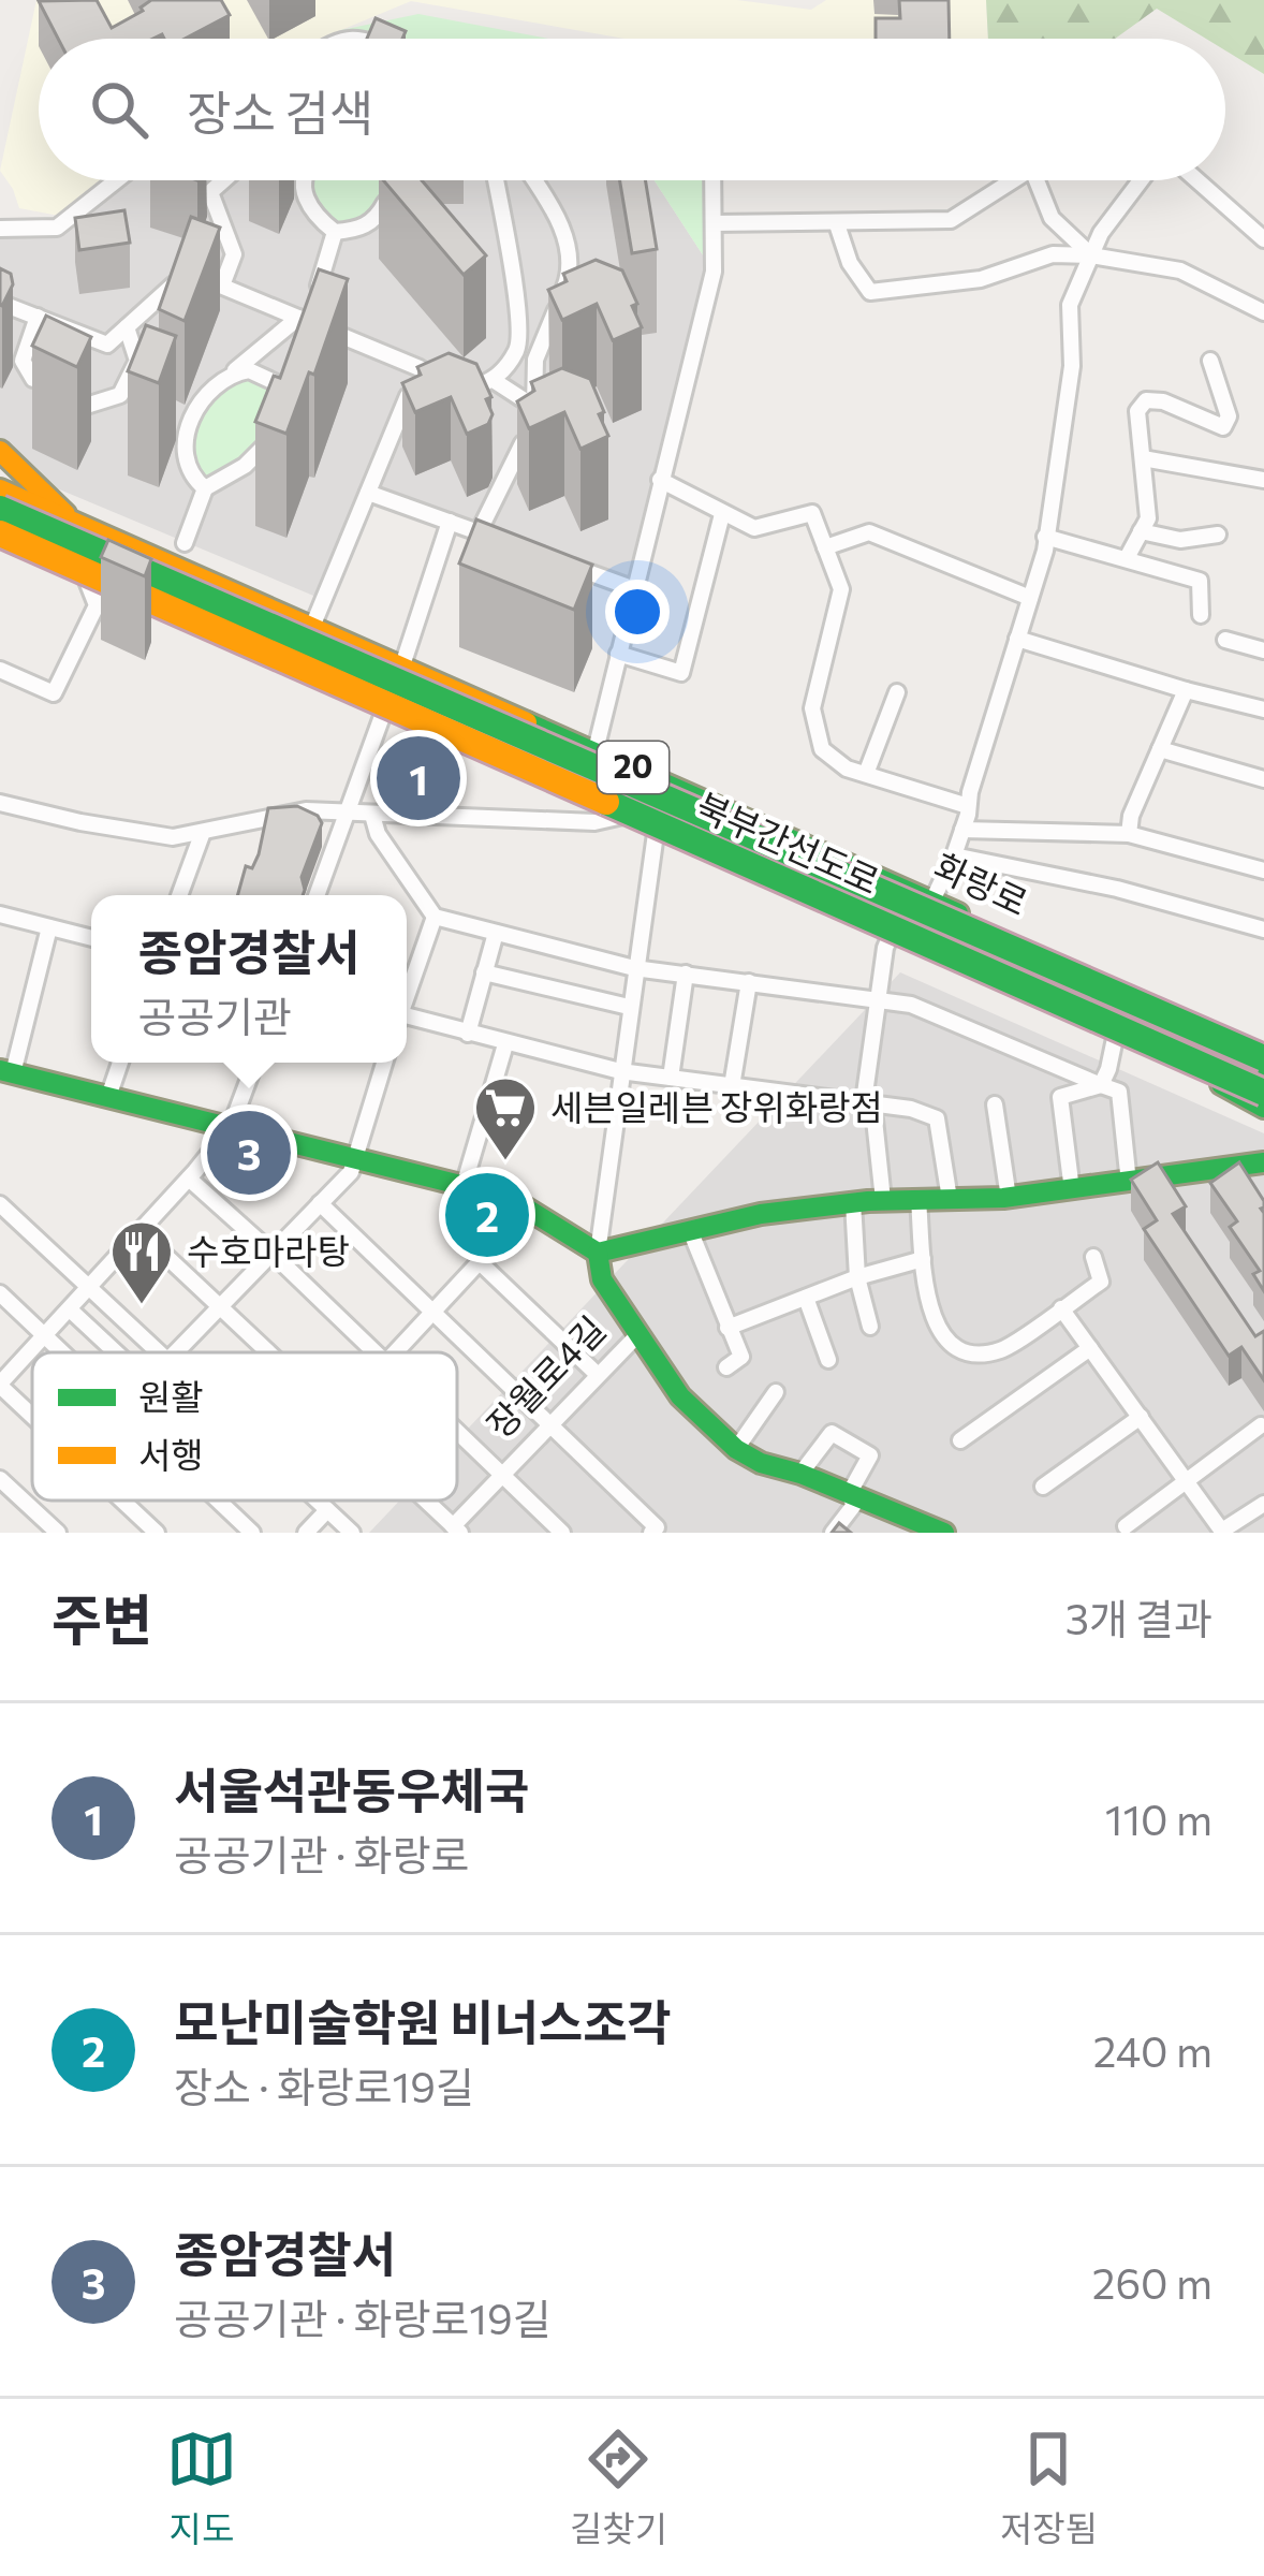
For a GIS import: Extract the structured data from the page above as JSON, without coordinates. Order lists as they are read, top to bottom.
{
  "streets": {
    "main road": [
      "20",
      "북부간선도로",
      "화랑로",
      "장월로4길"
    ]
  },
  "crossings": [
    ["북부간선도로", "화랑로"]
  ],
  "places": {
    "supermarket": ["세븐일레븐 장위화랑점"],
    "restaurant": ["수호마라탕"]
  },
  "legend": ["원활", "서행"],
  "page": {
    "search": "장소 검색",
    "pins": ["1", "3", "2"],
    "popup": ["종암경찰서", "공공기관"],
    "heading": ["주변", "3개 결과"],
    "list": [
      {
        "mark": "1",
        "name": "서울석관동우체국",
        "note": "공공기관 · 화랑로",
        "value": "110 m"
      },
      {
        "mark": "2",
        "name": "모난미술학원 비너스조각",
        "note": "장소 · 화랑로19길",
        "value": "240 m"
      },
      {
        "mark": "3",
        "name": "종암경찰서",
        "note": "공공기관 · 화랑로19길",
        "value": "260 m"
      }
    ],
    "nav": ["지도", "길찾기", "저장됨"]
  }
}
